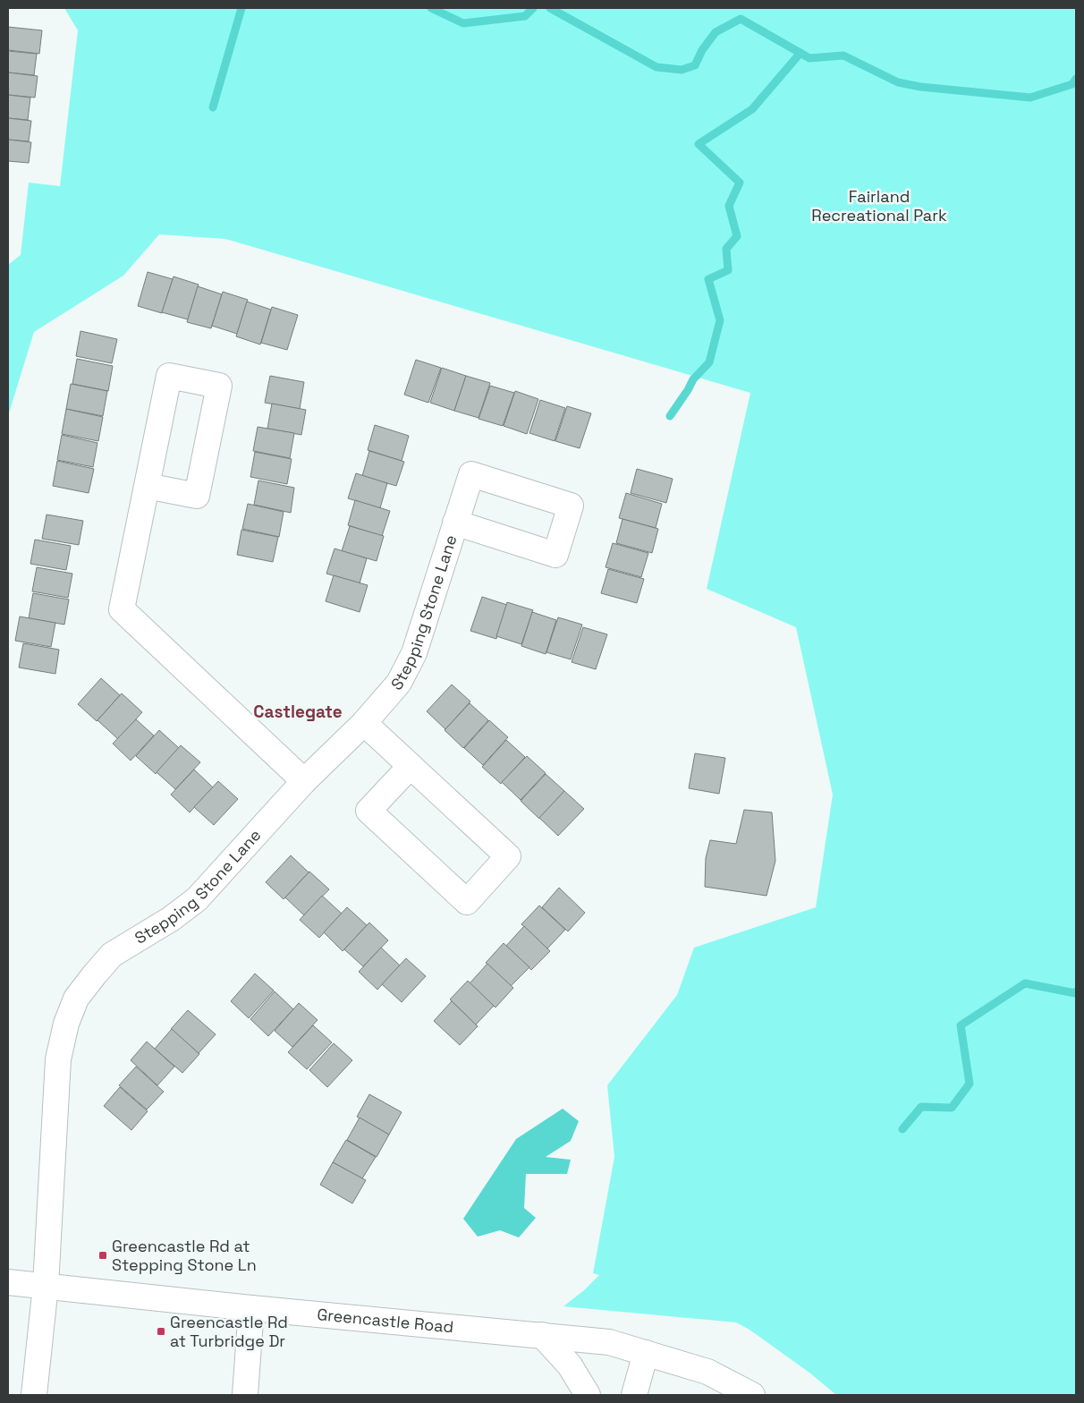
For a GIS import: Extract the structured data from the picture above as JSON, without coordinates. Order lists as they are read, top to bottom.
{
  "streets": {
    "street": ["Stepping Stone Lane", "Greencastle Road"]
  },
  "crossings": [
    ["Stepping Stone Lane", "Greencastle Road"]
  ],
  "districts": ["Castlegate"],
  "parks": ["Fairland Recreational Park"],
  "places": {
    "transit": ["Greencastle Rd at Stepping Stone Ln", "Greencastle Rd at Turbridge Dr"]
  }
}
